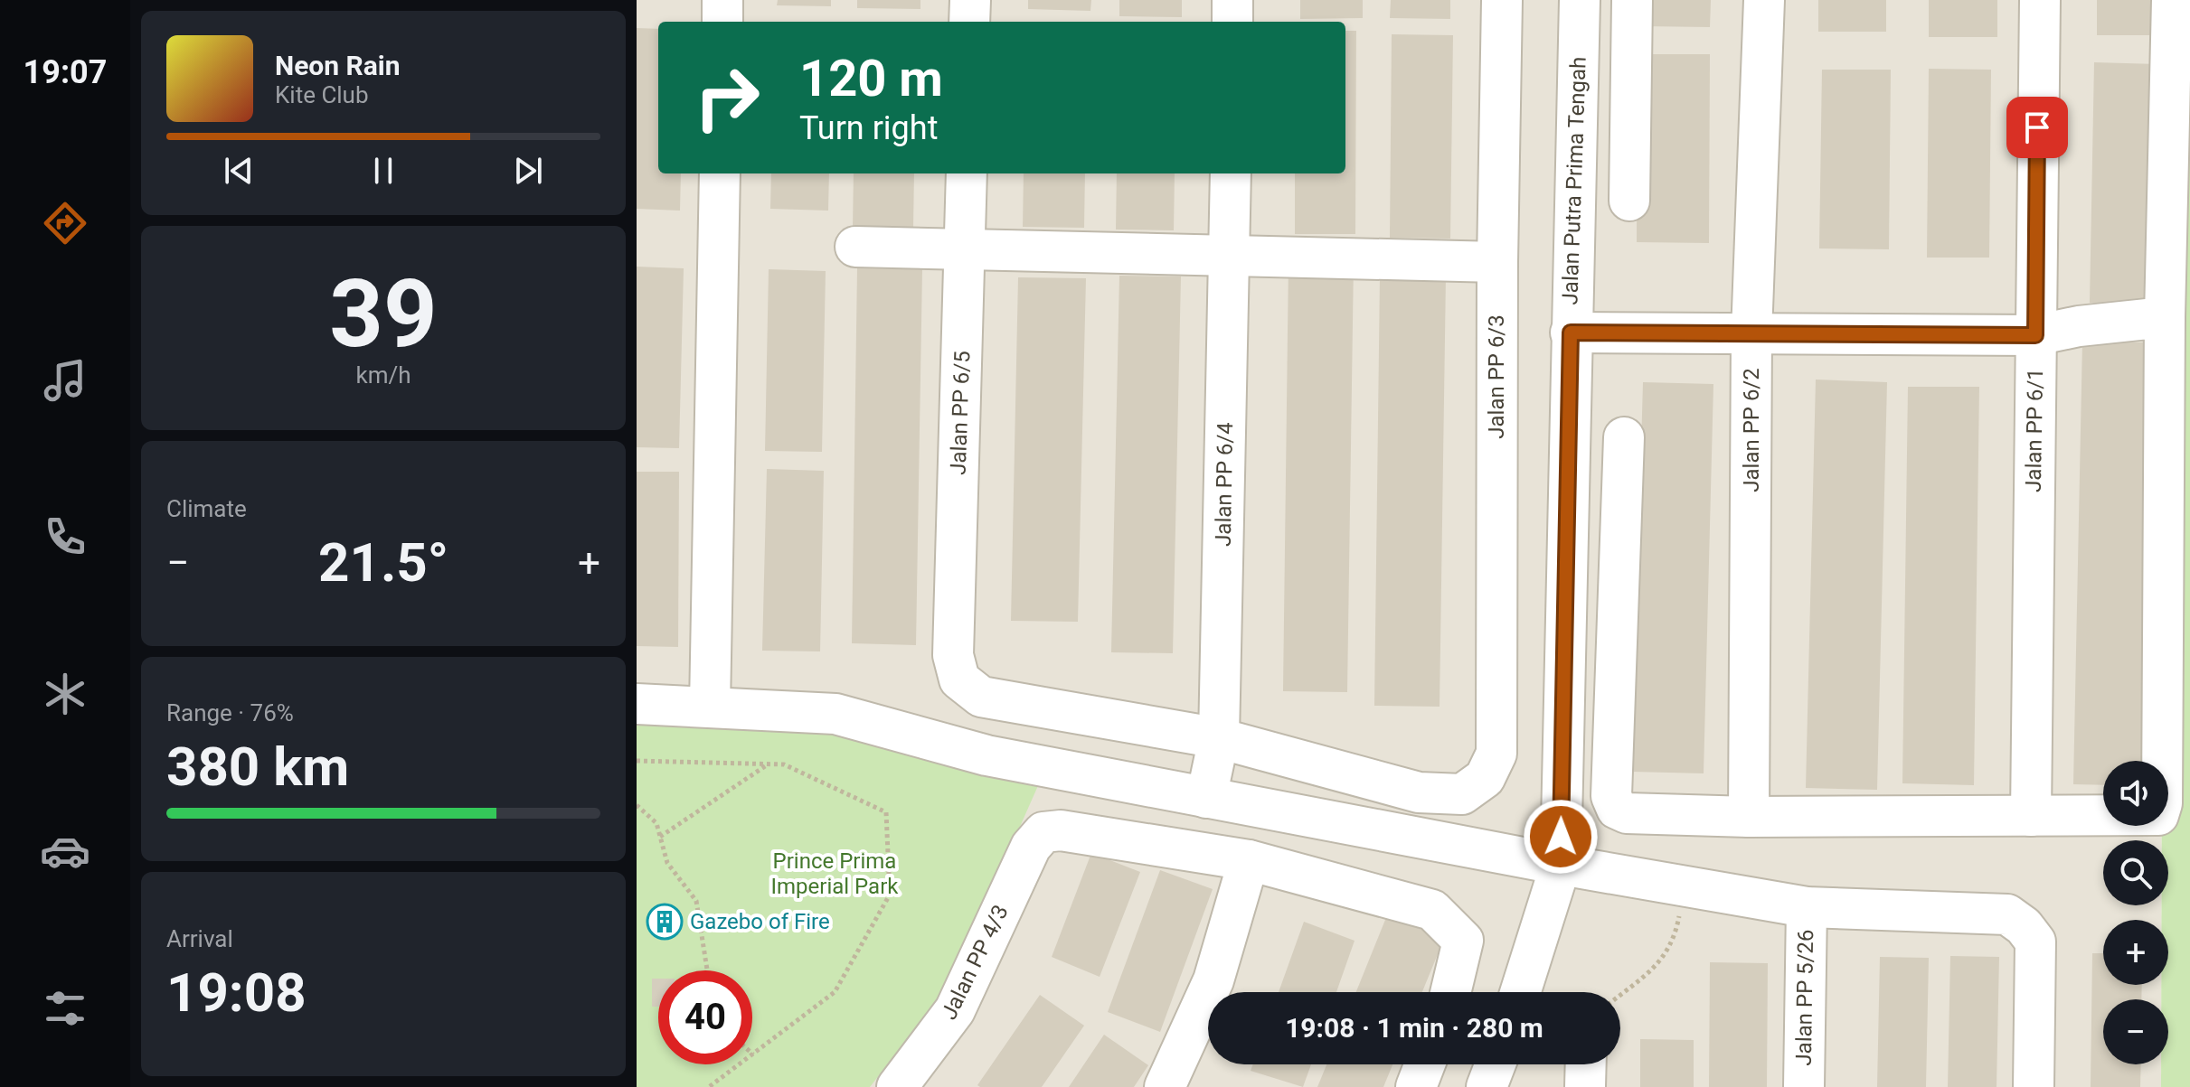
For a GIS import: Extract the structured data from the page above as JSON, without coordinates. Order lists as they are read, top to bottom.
{
  "streets": {
    "street": [
      "Jalan Putra Prima Tengah",
      "Jalan PP 6/3",
      "Jalan PP 6/5",
      "Jalan PP 6/2",
      "Jalan PP 6/1",
      "Jalan PP 6/4",
      "Jalan PP 4/3",
      "Jalan PP 5/26"
    ]
  },
  "crossings": [
    ["Jalan PP 6/3", "Jalan PP 6/5"],
    ["Jalan PP 6/3", "Jalan PP 6/4"],
    ["Jalan PP 6/5", "Jalan PP 6/4"]
  ],
  "parks": ["Prince Prima Imperial Park"],
  "places": {
    "building": ["Gazebo of Fire"]
  },
  "page": {
    "tabs": "19:07",
    "turn": ["120 m", "Turn right"],
    "song": ["Neon Rain", "Kite Club"],
    "tile": [
      ["39", "km/h"],
      "Climate",
      ["Range · 76%", "380 km"],
      ["Arrival", "19:08"]
    ],
    "heat": ["−", "21.5°", "+"],
    "map_buttons": ["+", "−"],
    "limit": "40",
    "trip": "19:08 · 1 min · 280 m"
  }
}
